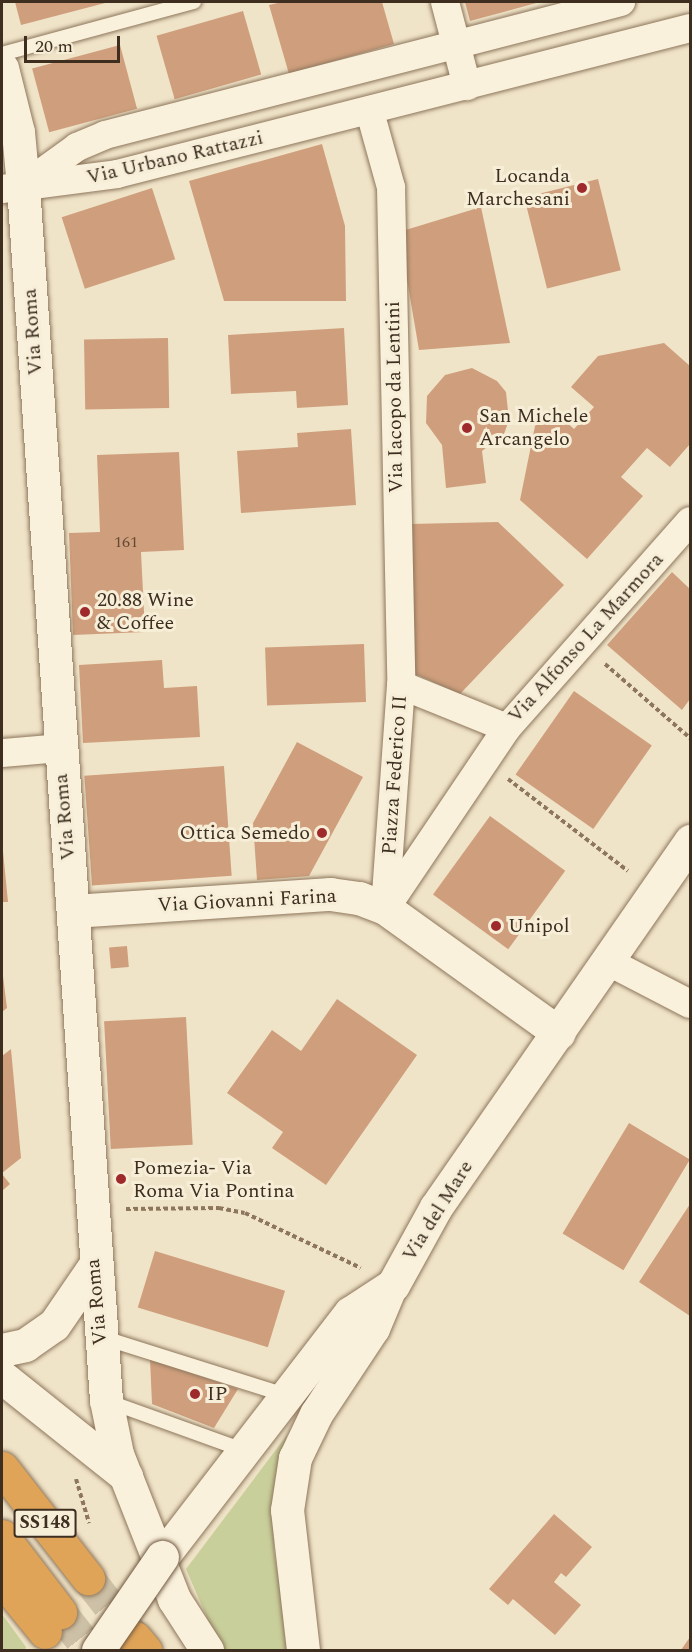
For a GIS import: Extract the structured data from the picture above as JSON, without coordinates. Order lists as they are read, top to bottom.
{
  "streets": {
    "highway": ["SS148"],
    "street": [
      "Via Urbano Rattazzi",
      "Via Roma",
      "Via Iacopo da Lentini",
      "Via Alfonso La Marmora",
      "Piazza Federico II",
      "Via Giovanni Farina",
      "Via del Mare"
    ]
  },
  "crossings": [
    ["Via Urbano Rattazzi", "Via Roma"],
    ["Via Urbano Rattazzi", "Via Iacopo da Lentini"],
    ["Via Roma", "Via Giovanni Farina"],
    ["Via Roma", "Via del Mare"],
    ["Via Iacopo da Lentini", "Piazza Federico II"],
    ["Via Alfonso La Marmora", "Piazza Federico II"],
    ["Piazza Federico II", "Via Giovanni Farina"],
    ["Via Giovanni Farina", "Via del Mare"]
  ],
  "places": [
    "Locanda Marchesani",
    "San Michele Arcangelo",
    "20.88 Wine & Coffee",
    "Ottica Semedo",
    "Unipol",
    "Pomezia- Via Roma Via Pontina",
    "IP"
  ],
  "house_numbers": ["161"],
  "scale_bar": "20 m"
}
